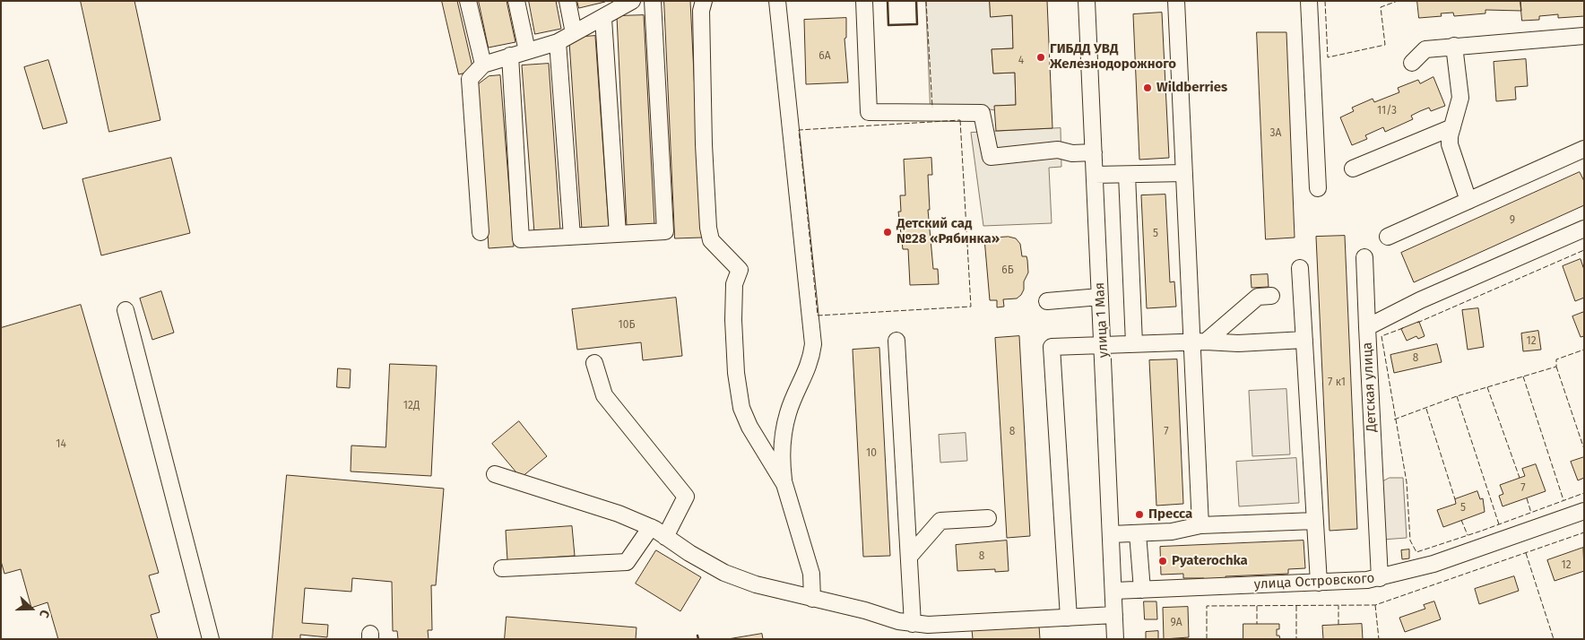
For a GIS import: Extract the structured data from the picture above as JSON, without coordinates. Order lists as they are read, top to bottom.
{
  "streets": {
    "street": ["улица 1 Мая", "Детская улица", "улица Островского"]
  },
  "crossings": [
    ["улица 1 Мая", "улица Островского"],
    ["Детская улица", "улица Островского"]
  ],
  "places": [
    "ГИБДД УВД Железнодорожного",
    "Wildberries",
    "Детский сад №28 «Рябинка»",
    "Пресса",
    "Pyaterochka"
  ],
  "house_numbers": [
    "6А",
    "4",
    "11/3",
    "3А",
    "9",
    "5",
    "6Б",
    "10Б",
    "12",
    "8",
    "7 к1",
    "12Д",
    "8",
    "7",
    "14",
    "10",
    "7",
    "5",
    "8",
    "12",
    "9А"
  ],
  "north": "right"
}
